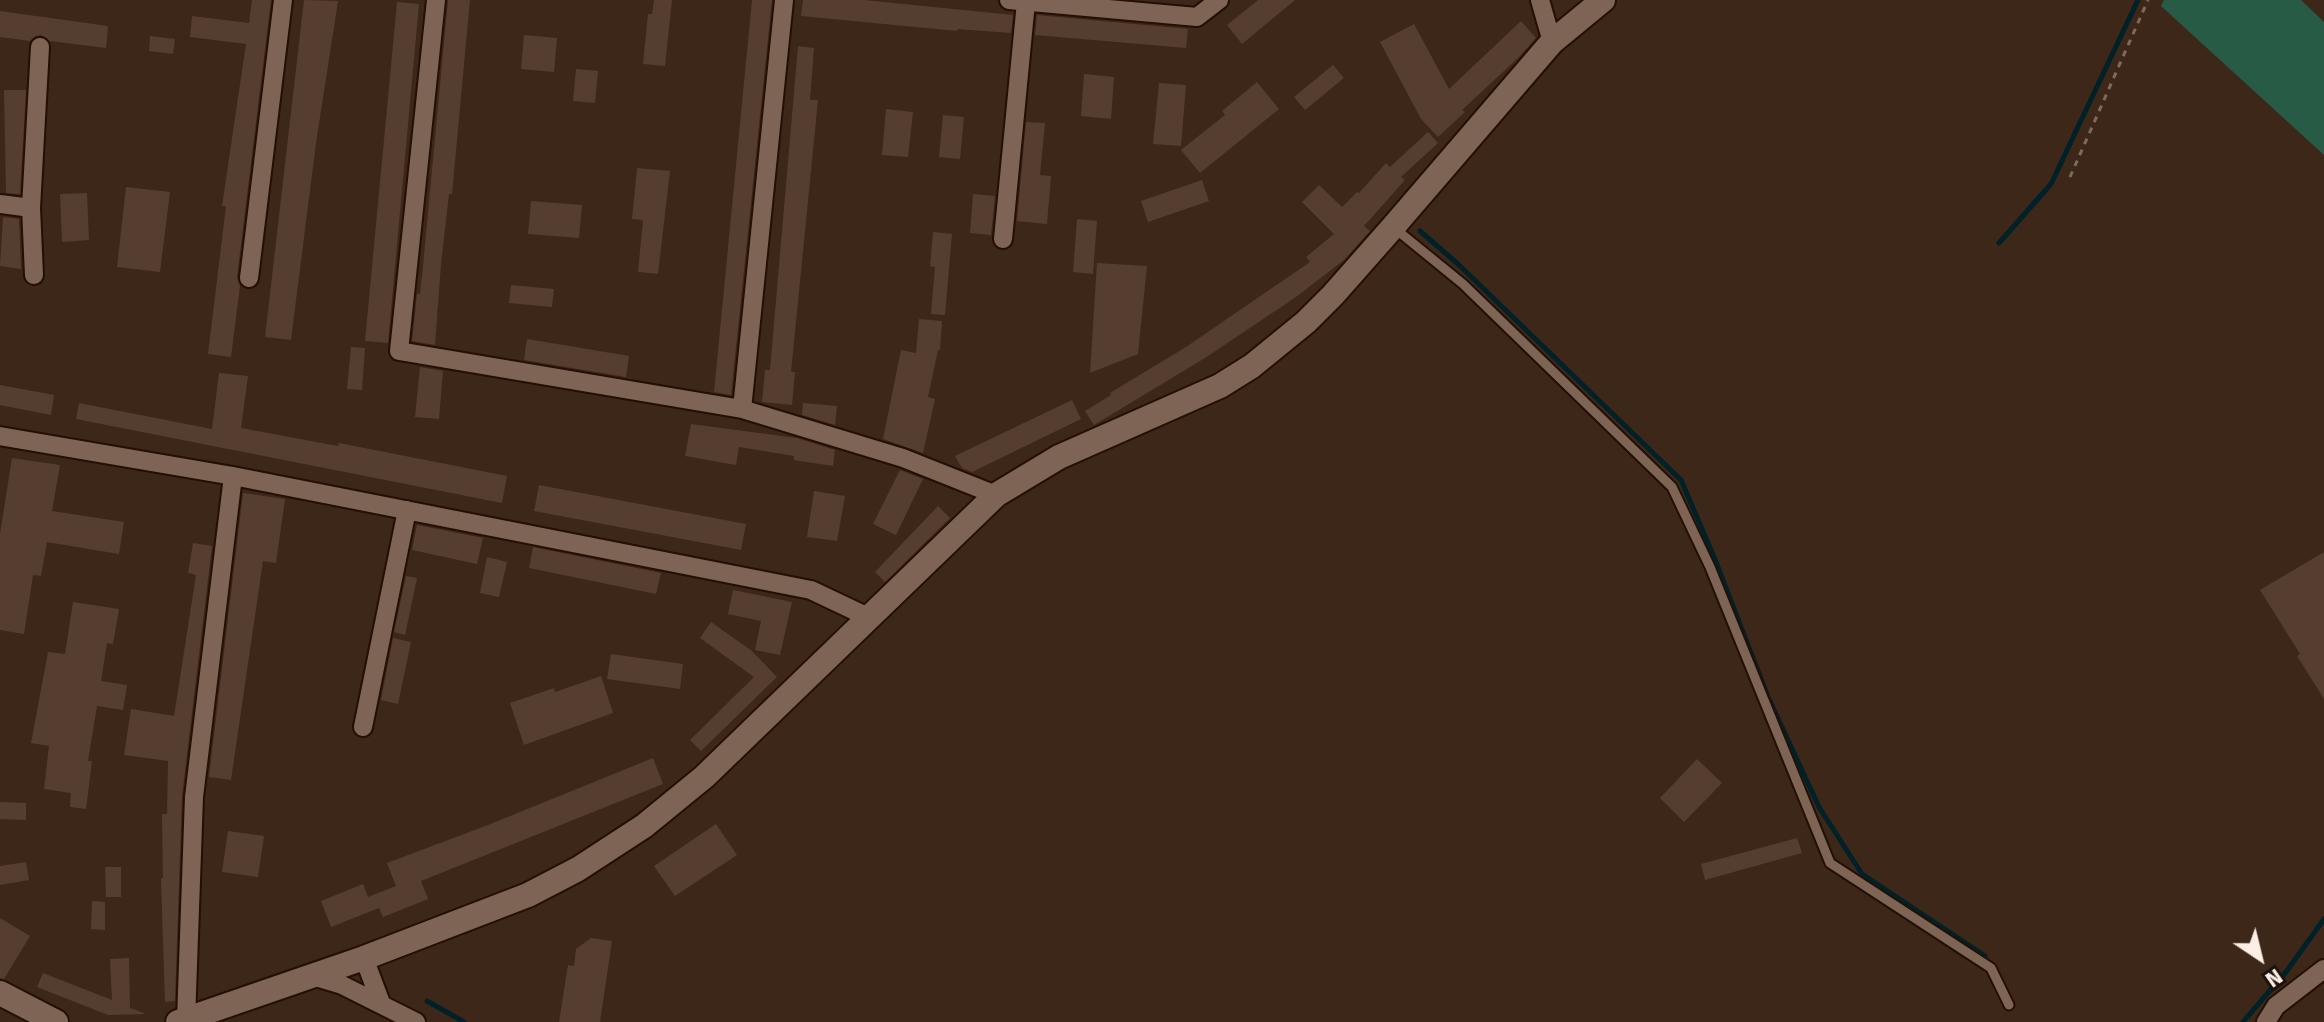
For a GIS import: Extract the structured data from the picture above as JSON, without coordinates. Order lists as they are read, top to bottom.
{
  "north": "bottom right"
}
